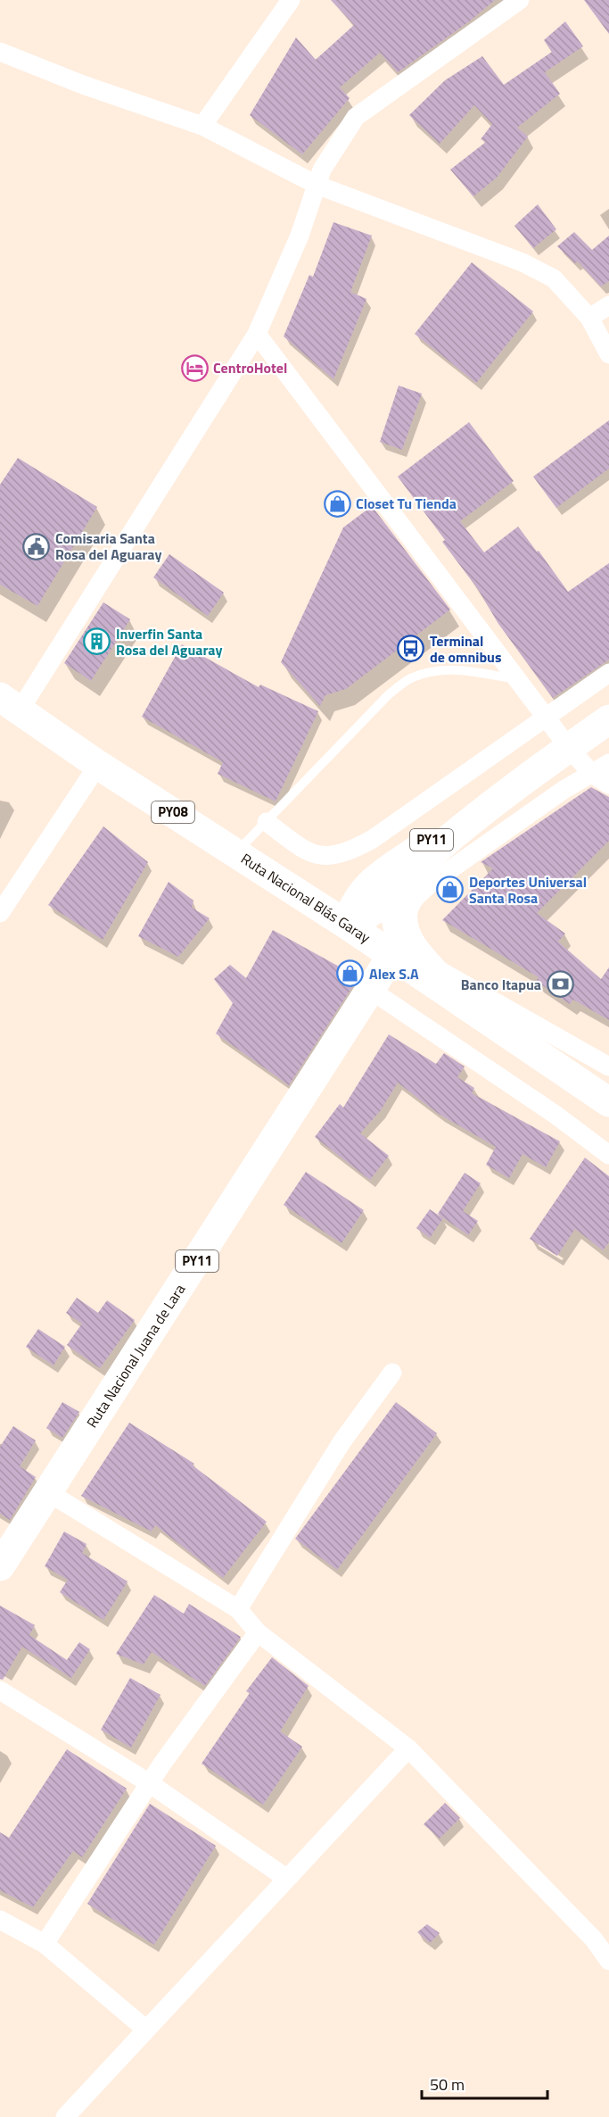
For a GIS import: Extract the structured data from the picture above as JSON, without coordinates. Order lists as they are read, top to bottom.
{
  "streets": {
    "highway": [
      "PY08",
      "PY11",
      "Ruta Nacional Blás Garay",
      "Ruta Nacional Juana de Lara"
    ]
  },
  "crossings": [
    ["PY11", "Ruta Nacional Blás Garay"],
    ["Ruta Nacional Blás Garay", "Ruta Nacional Juana de Lara"]
  ],
  "places": {
    "hotel": ["CentroHotel"],
    "shop": ["Closet Tu Tienda", "Deportes Universal Santa Rosa", "Alex S.A"],
    "public building": ["Comisaria Santa Rosa del Aguaray"],
    "building": ["Inverfin Santa Rosa del Aguaray"],
    "bus stop": ["Terminal de omnibus"],
    "bank": ["Banco Itapua"]
  },
  "scale_bar": "50 m"
}
